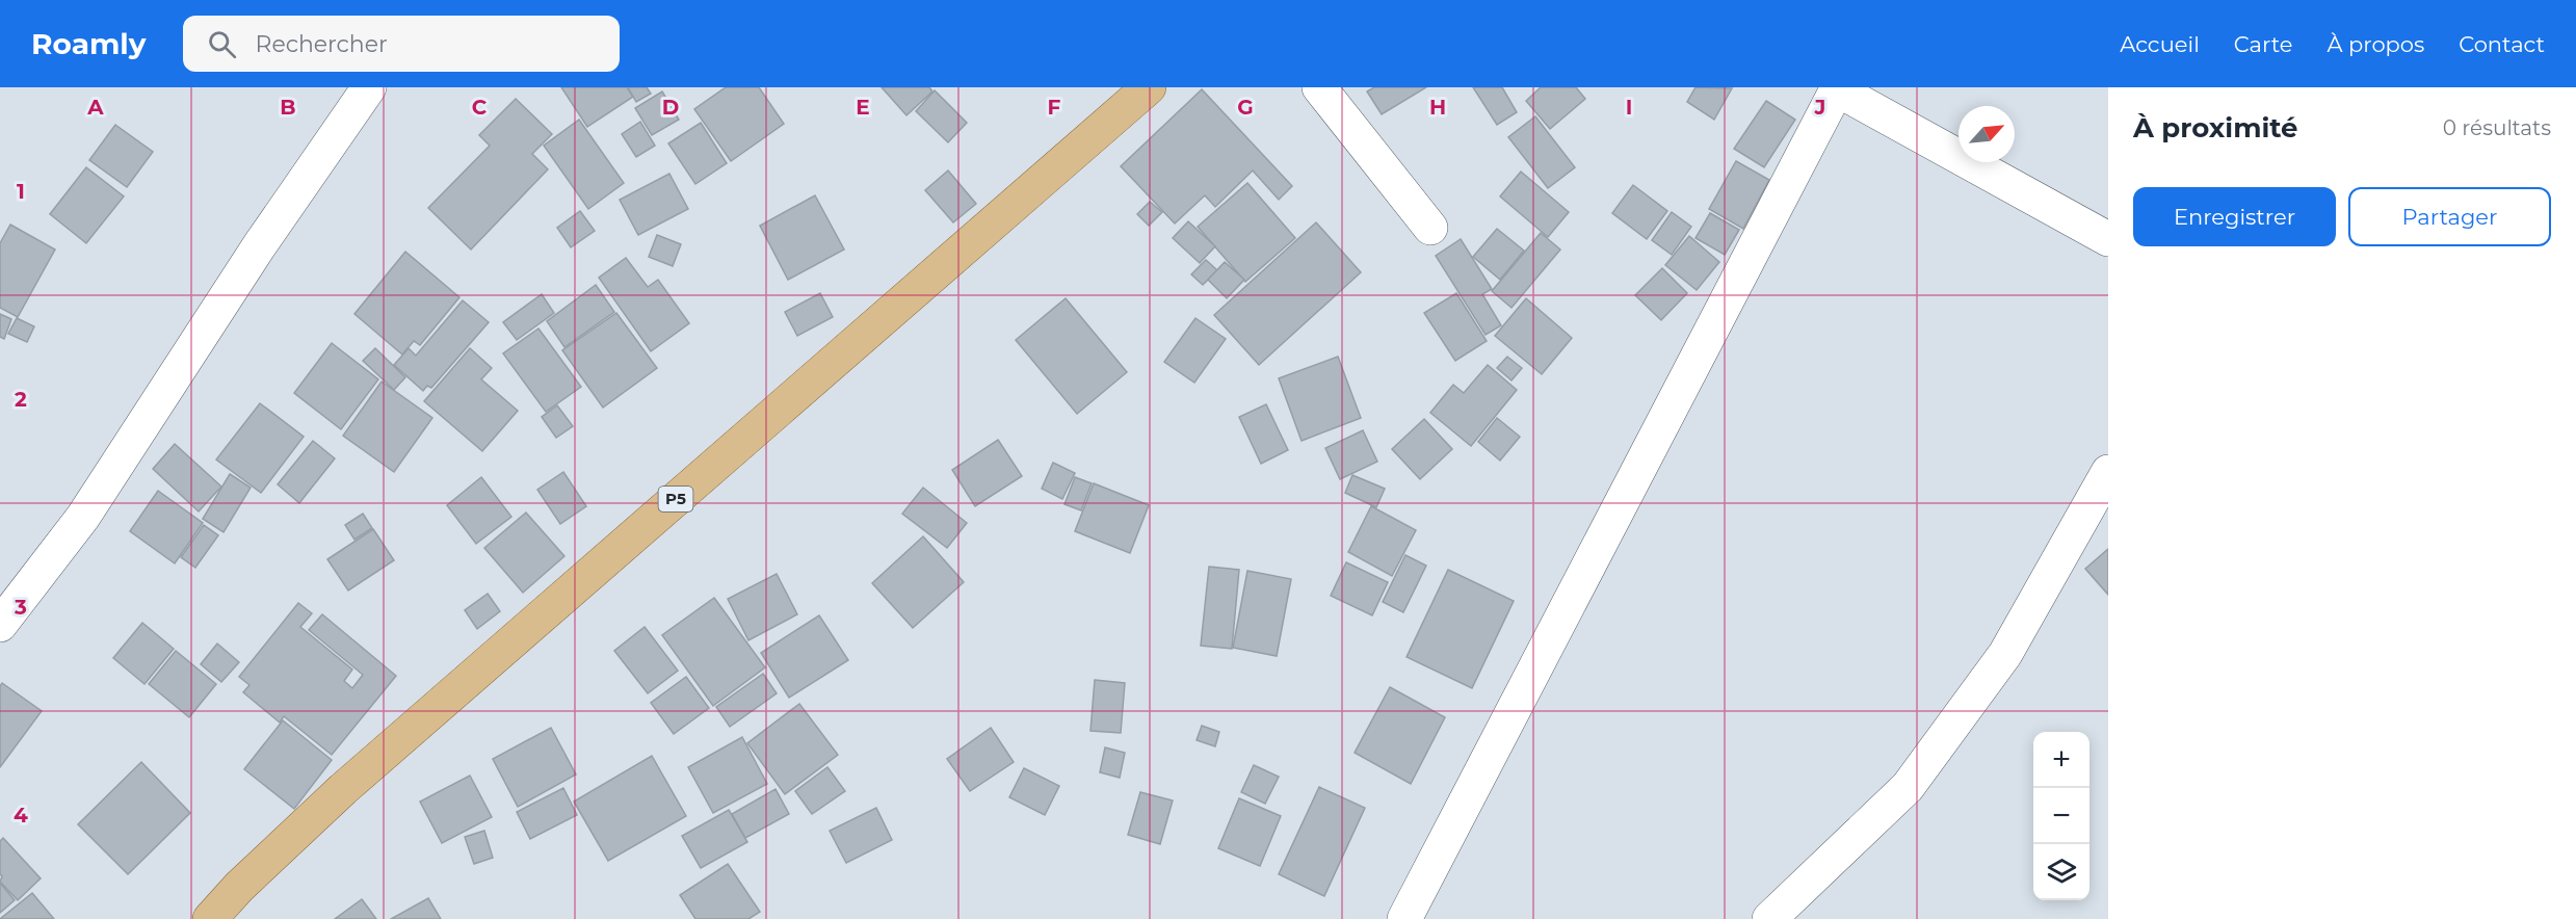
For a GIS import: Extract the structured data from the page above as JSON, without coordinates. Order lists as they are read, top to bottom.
{
  "streets": {
    "main road": ["P5"]
  },
  "north": "top right",
  "page": {
    "header": "Roamly",
    "search": "Rechercher",
    "nav": [
      "Accueil",
      "Carte",
      "À propos",
      "Contact"
    ],
    "heading": ["À proximité", "0 résultats"],
    "buttons": ["Enregistrer", "Partager"],
    "map_buttons": ["+", "−"]
  },
  "grid": {
    "columns": [
      "A",
      "B",
      "C",
      "D",
      "E",
      "F",
      "G",
      "H",
      "I",
      "J"
    ],
    "rows": [
      "1",
      "2",
      "3",
      "4"
    ]
  }
}
